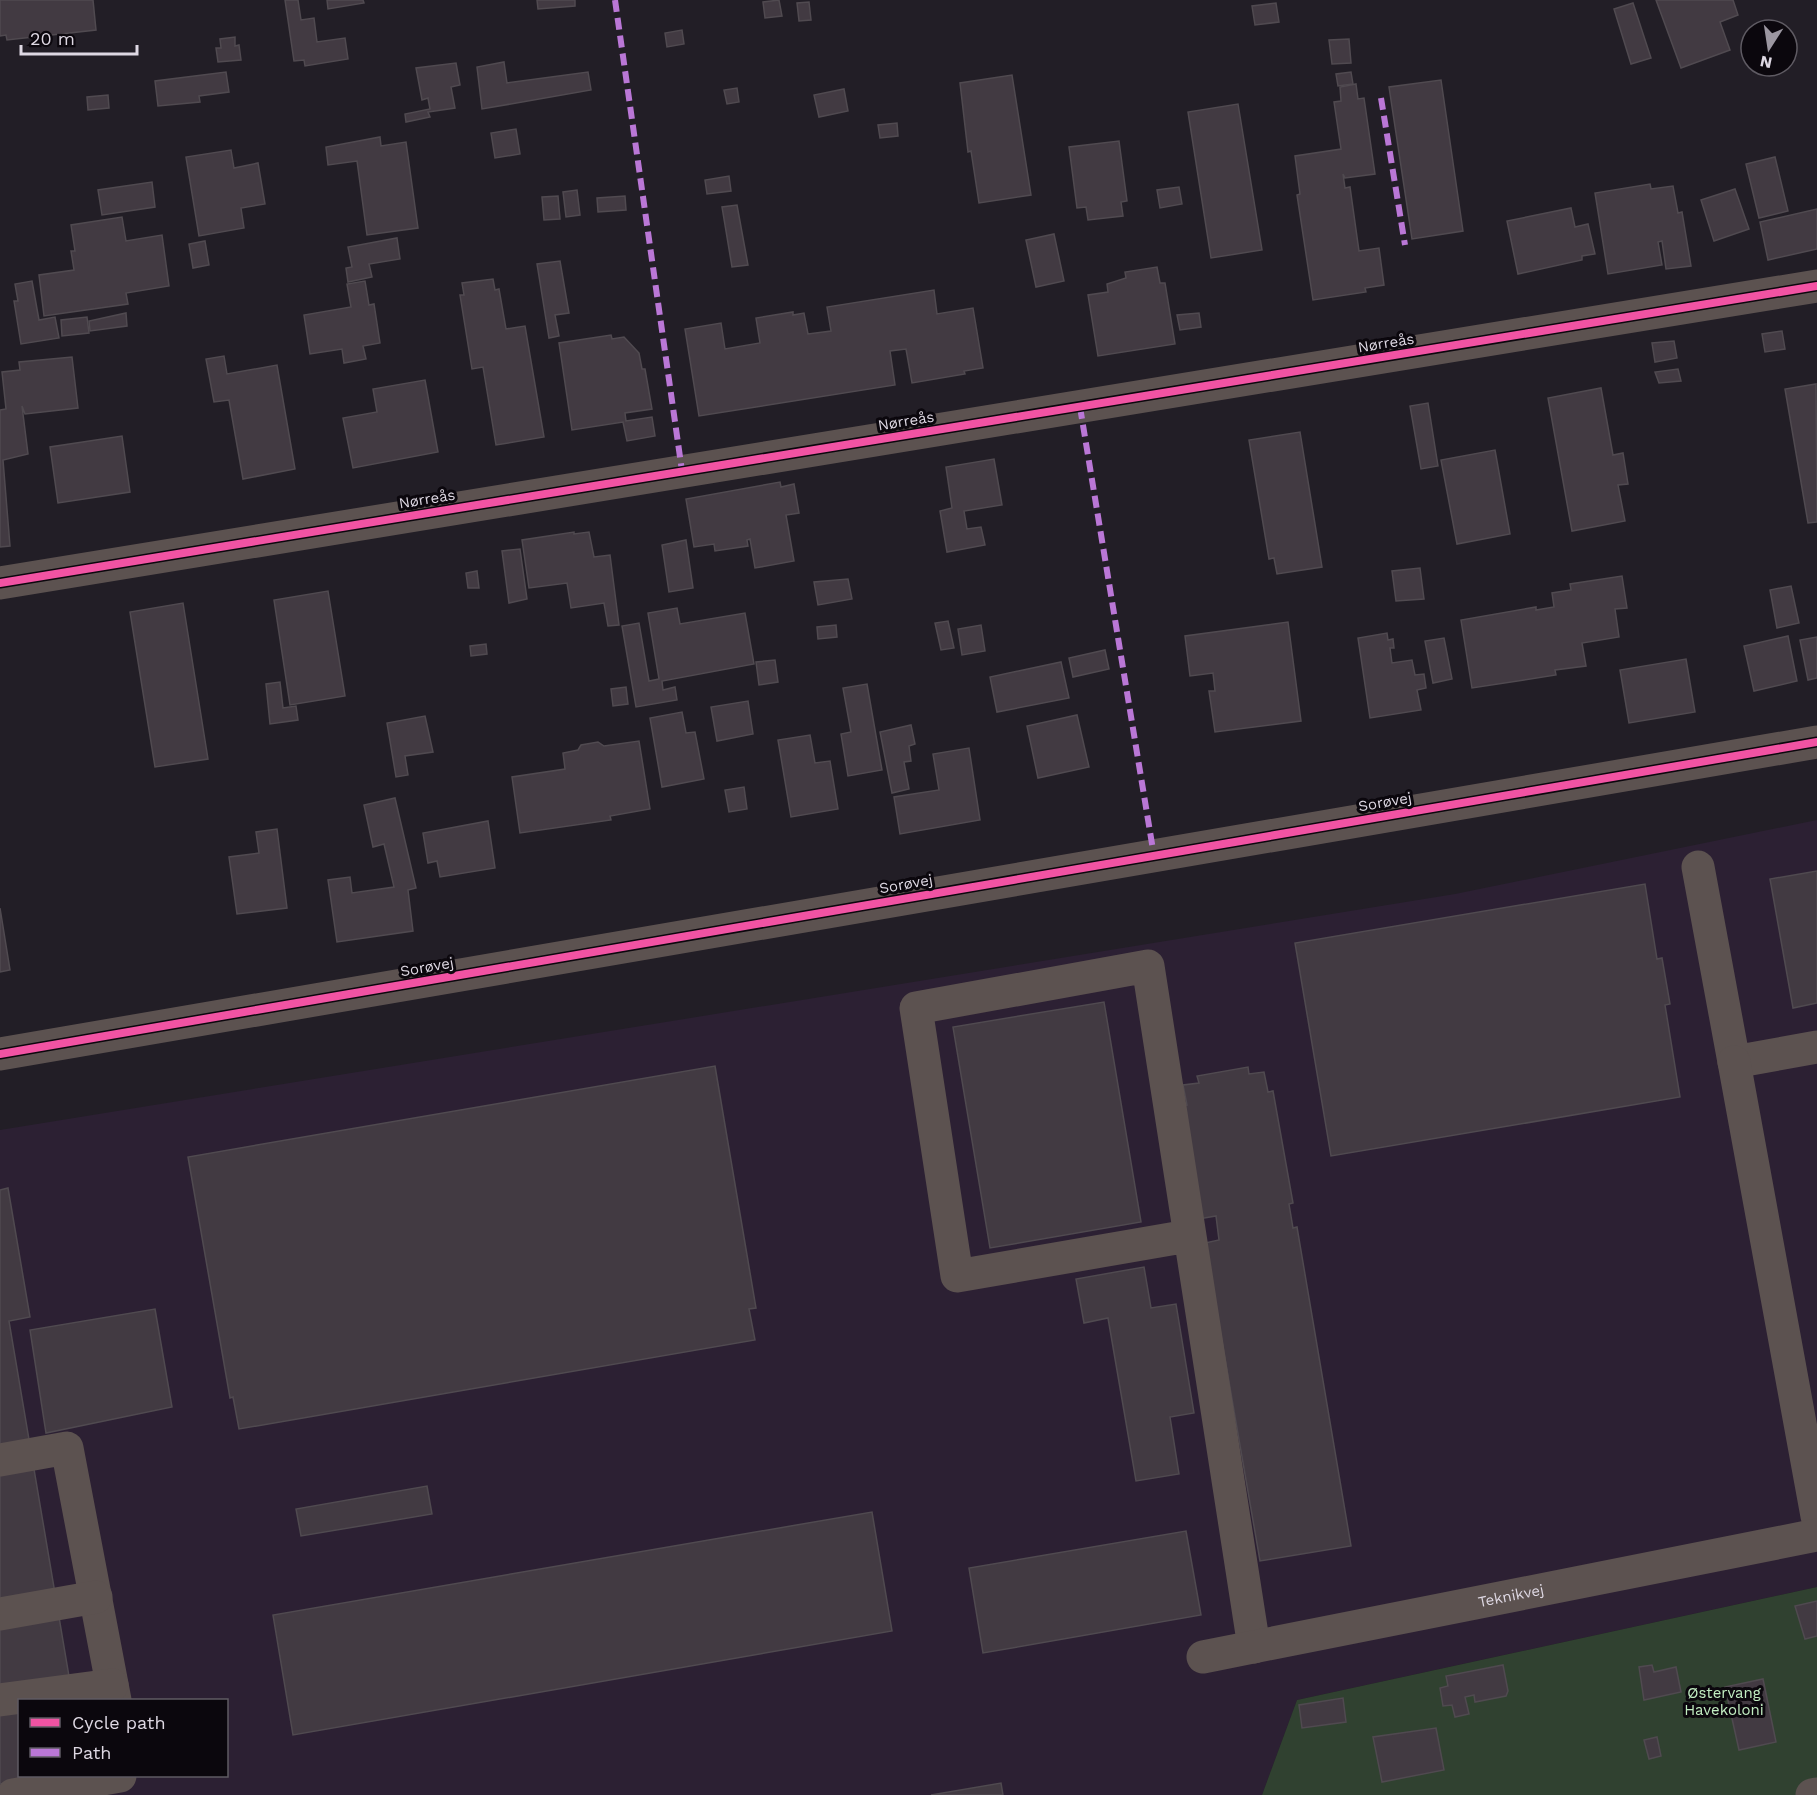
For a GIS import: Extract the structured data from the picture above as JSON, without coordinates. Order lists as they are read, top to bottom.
{
  "streets": {
    "street": ["Nørreås", "Sorøvej", "Teknikvej"]
  },
  "parks": ["Østervang Havekoloni"],
  "legend": ["Cycle path", "Path"],
  "scale_bar": "20 m",
  "north": "bottom"
}
